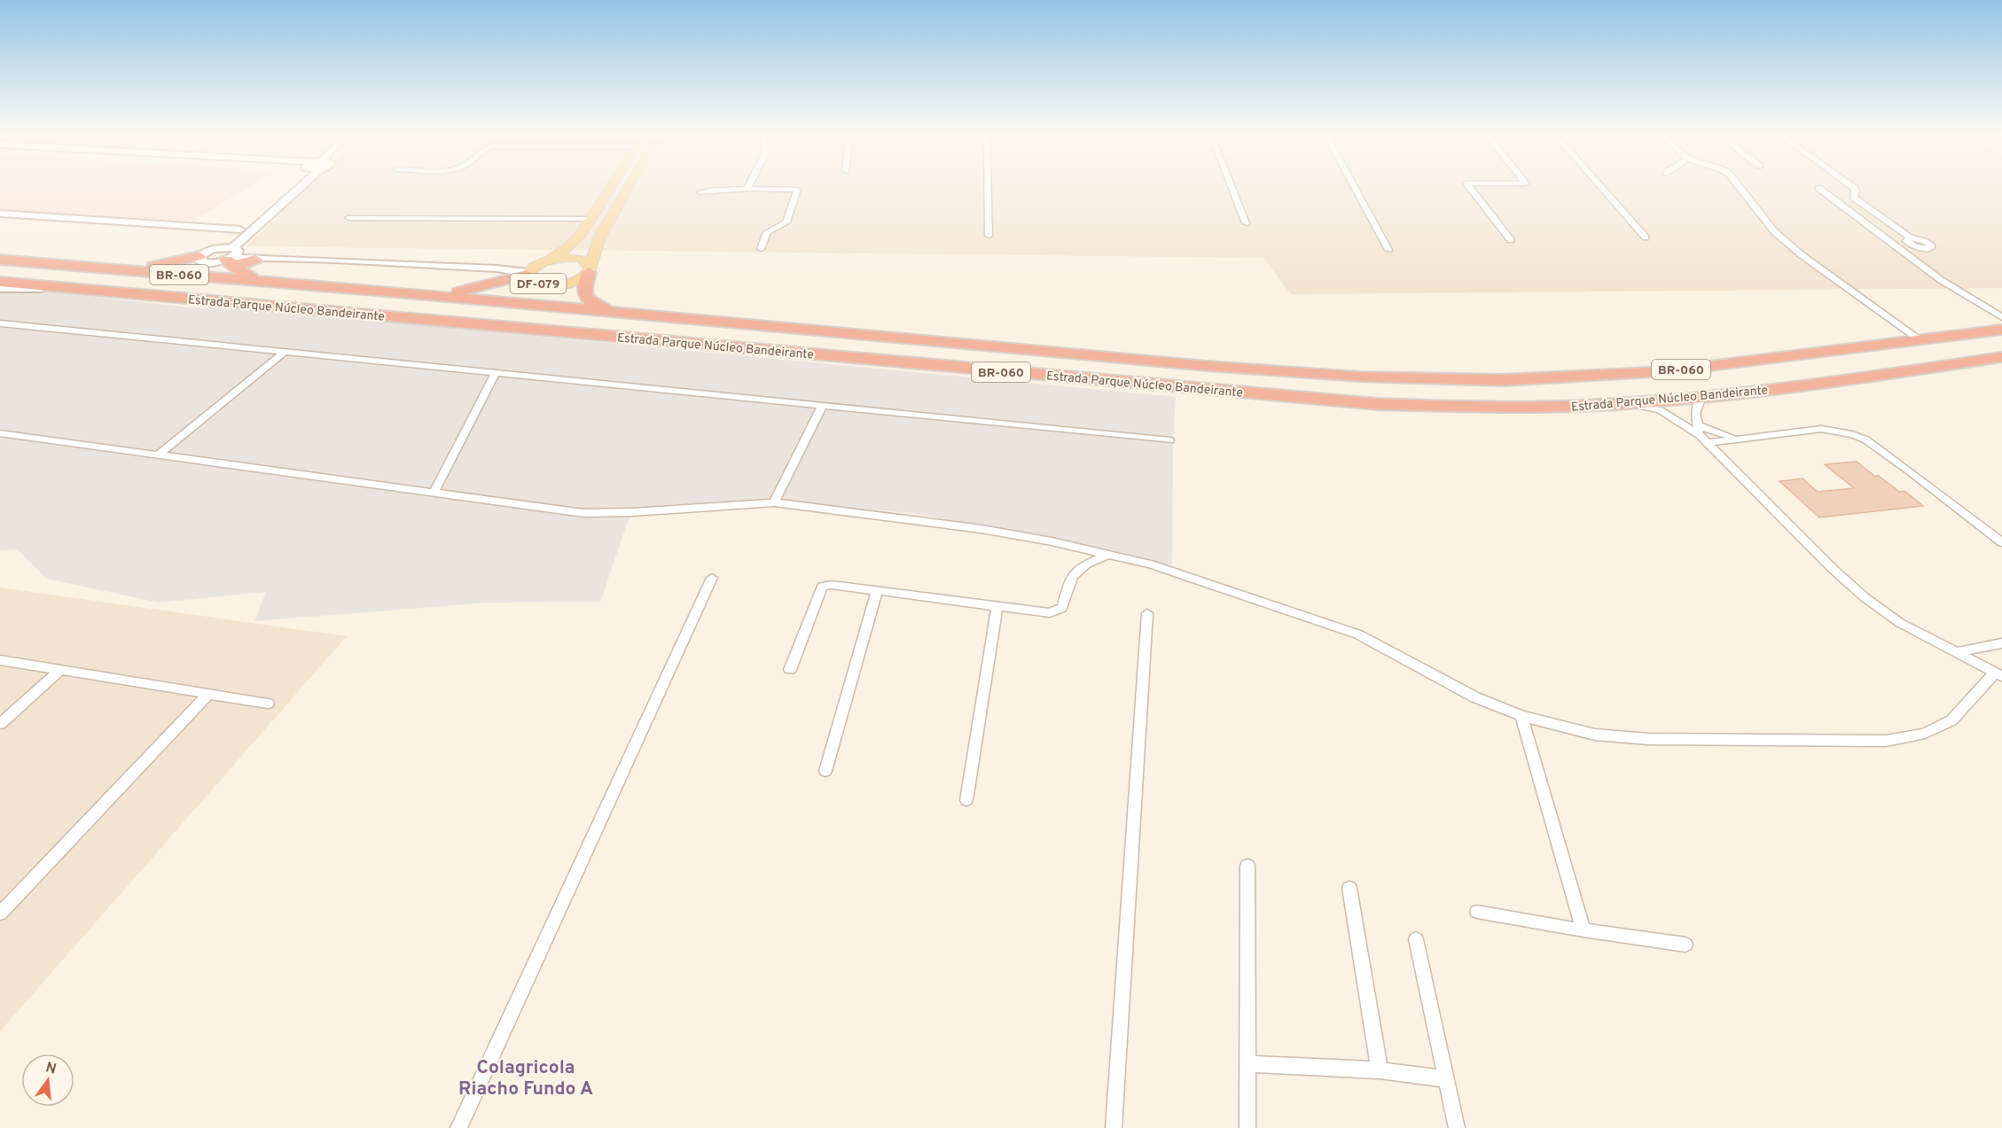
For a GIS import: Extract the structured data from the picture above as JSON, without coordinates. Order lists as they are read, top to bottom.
{
  "streets": {
    "highway": ["BR-060", "Estrada Parque Núcleo Bandeirante"],
    "main road": ["DF-079"]
  },
  "districts": ["Colagricola Riacho Fundo A"],
  "north": "top"
}
